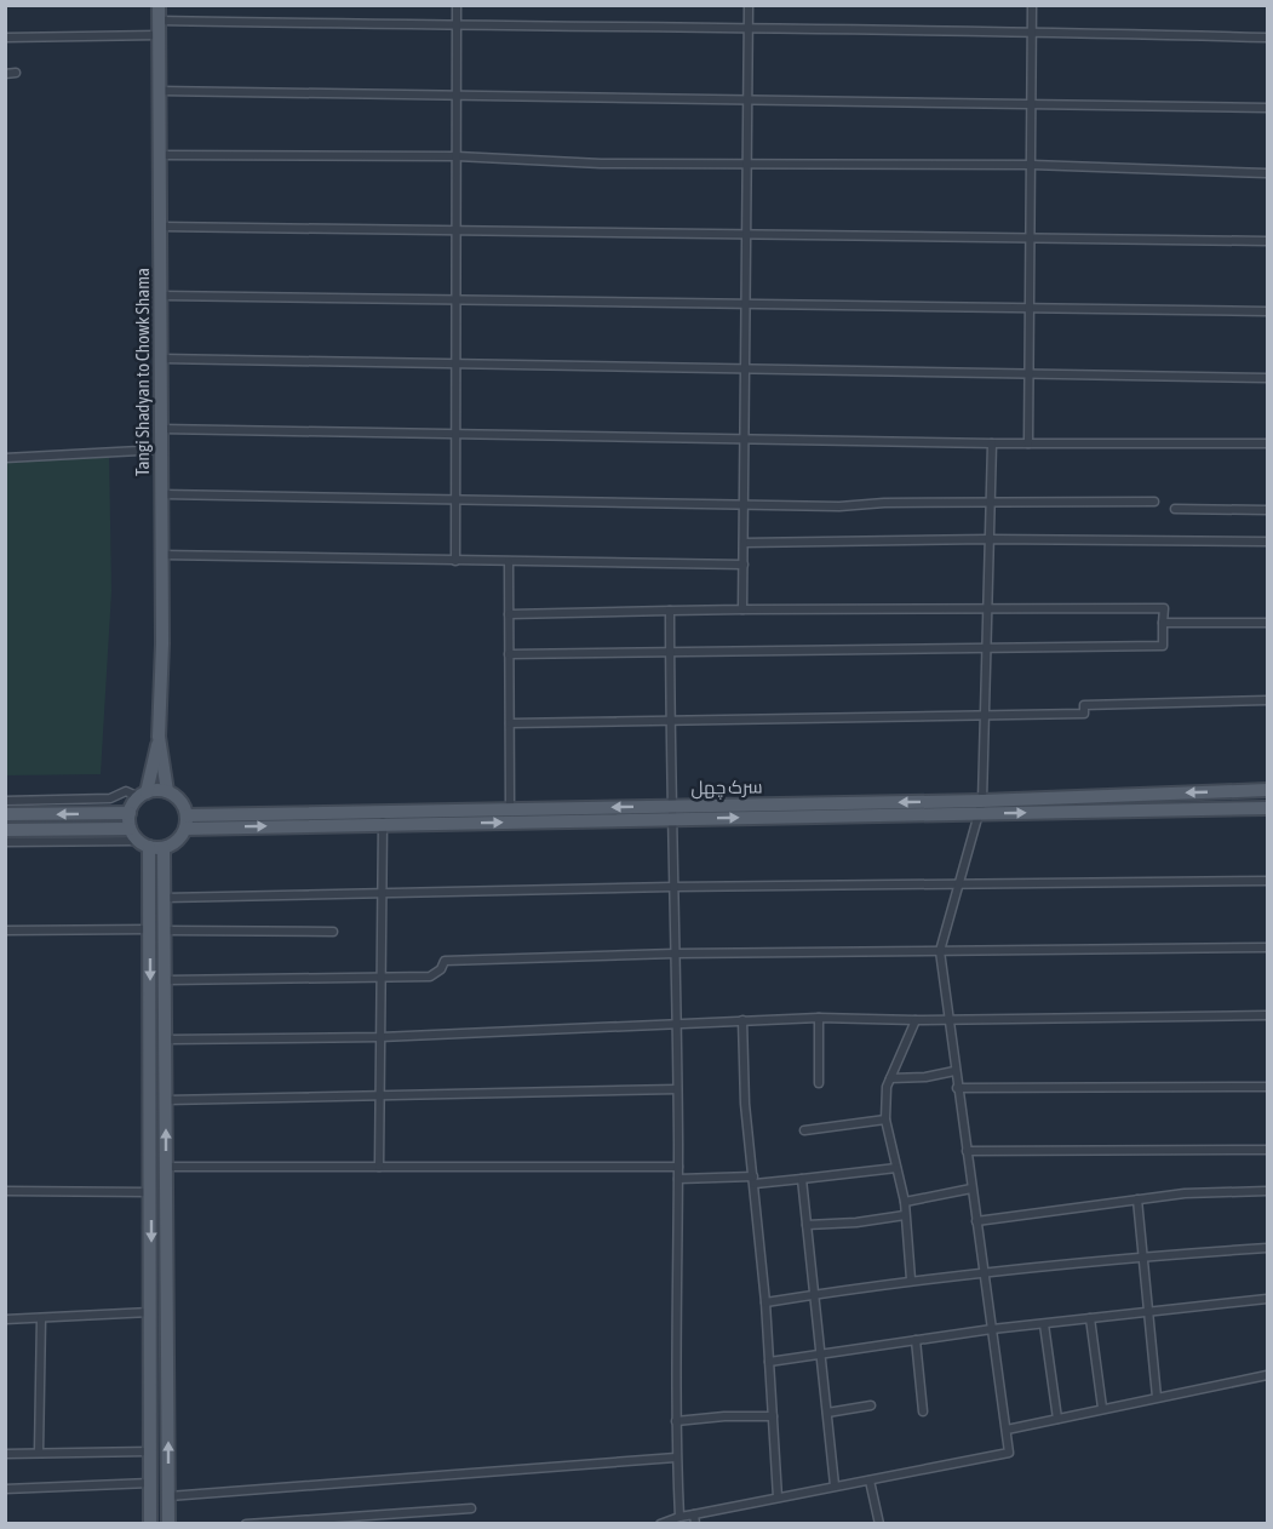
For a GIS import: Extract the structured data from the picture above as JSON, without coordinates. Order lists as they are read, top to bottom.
{
  "streets": {
    "main road": ["Tangi Shadyan to Chowk Shama", "سرک چهل"]
  }
}
